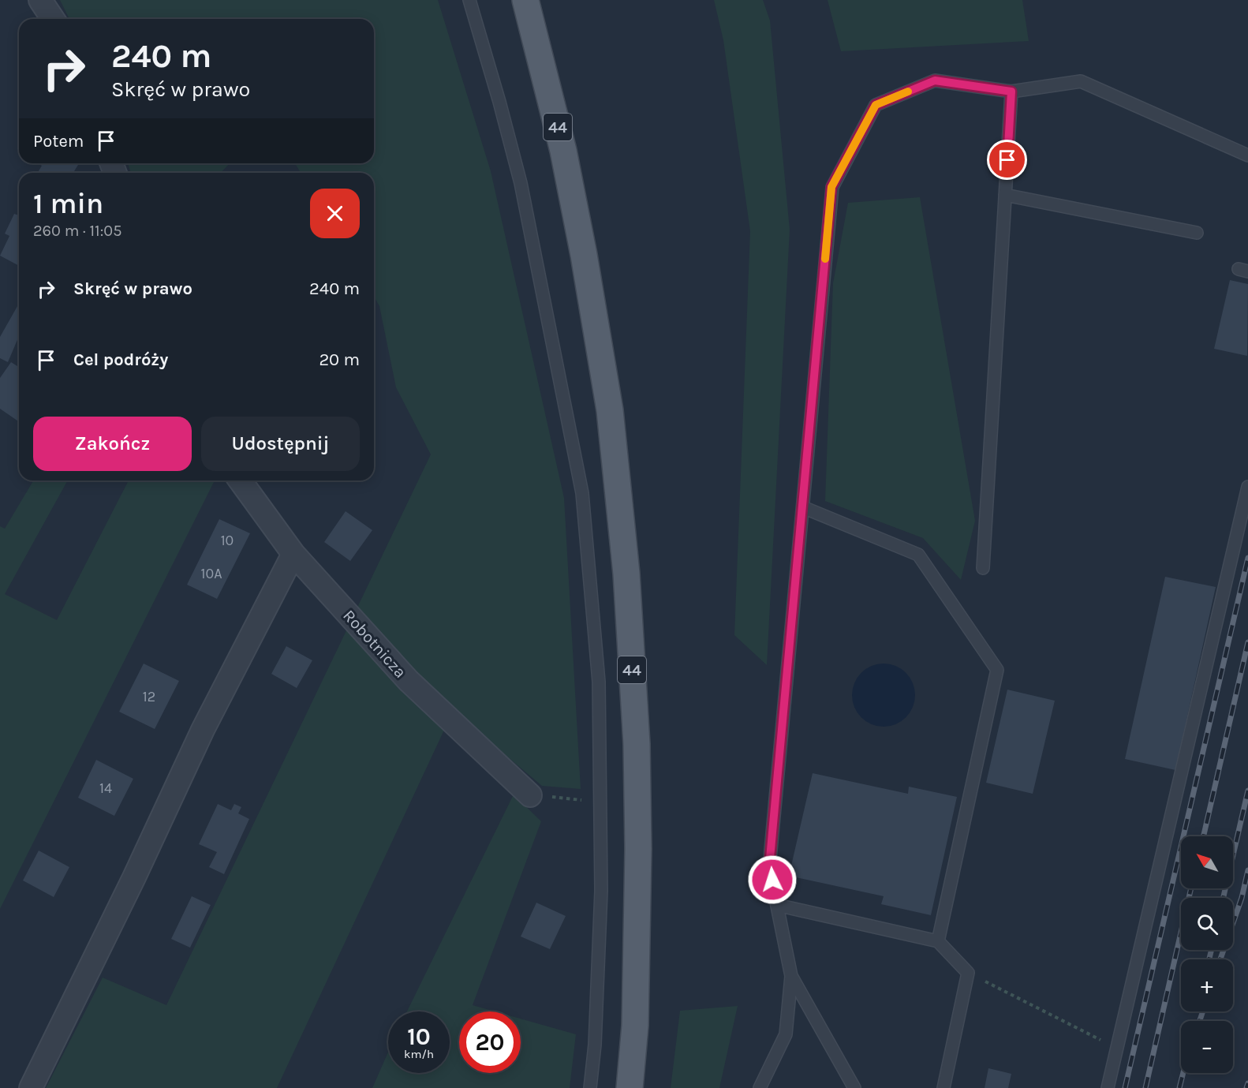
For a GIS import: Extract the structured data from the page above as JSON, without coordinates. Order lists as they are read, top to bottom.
{
  "streets": {
    "main road": ["44"],
    "street": ["Robotnicza"]
  },
  "house_numbers": [
    "10",
    "10A",
    "12",
    "14"
  ],
  "north": "top left",
  "page": {
    "turn": ["240 m", "Skręć w prawo"],
    "then": "Potem",
    "heading": ["1 min", "260 m · 11:05"],
    "list": [
      {
        "name": "Skręć w prawo",
        "value": "240 m"
      },
      {
        "name": "Cel podróży",
        "value": "20 m"
      }
    ],
    "buttons": ["Zakończ", "Udostępnij"],
    "map_buttons": ["+", "−"],
    "speed": "10 km/h",
    "limit": "20"
  }
}
